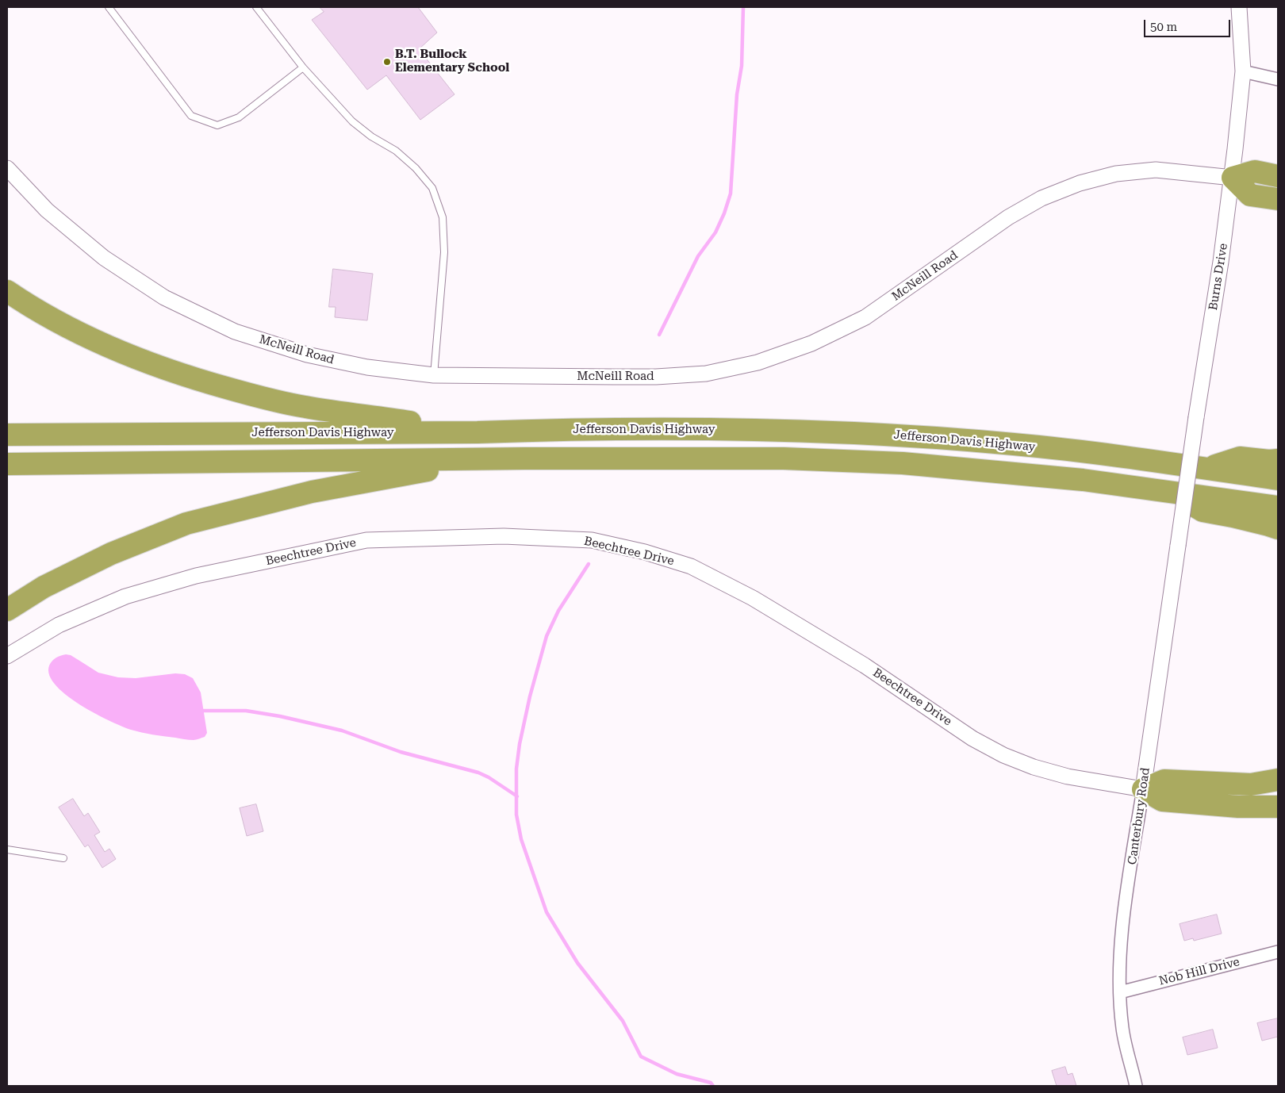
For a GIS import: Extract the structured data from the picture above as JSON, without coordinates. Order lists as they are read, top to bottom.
{
  "streets": {
    "highway": ["Jefferson Davis Highway"],
    "street": [
      "McNeill Road",
      "Burns Drive",
      "Beechtree Drive",
      "Canterbury Road",
      "Nob Hill Drive"
    ]
  },
  "crossings": [
    ["McNeill Road", "Burns Drive"],
    ["Burns Drive", "Canterbury Road"],
    ["Beechtree Drive", "Canterbury Road"],
    ["Canterbury Road", "Nob Hill Drive"]
  ],
  "places": ["B.T. Bullock Elementary School"],
  "scale_bar": "50 m"
}
